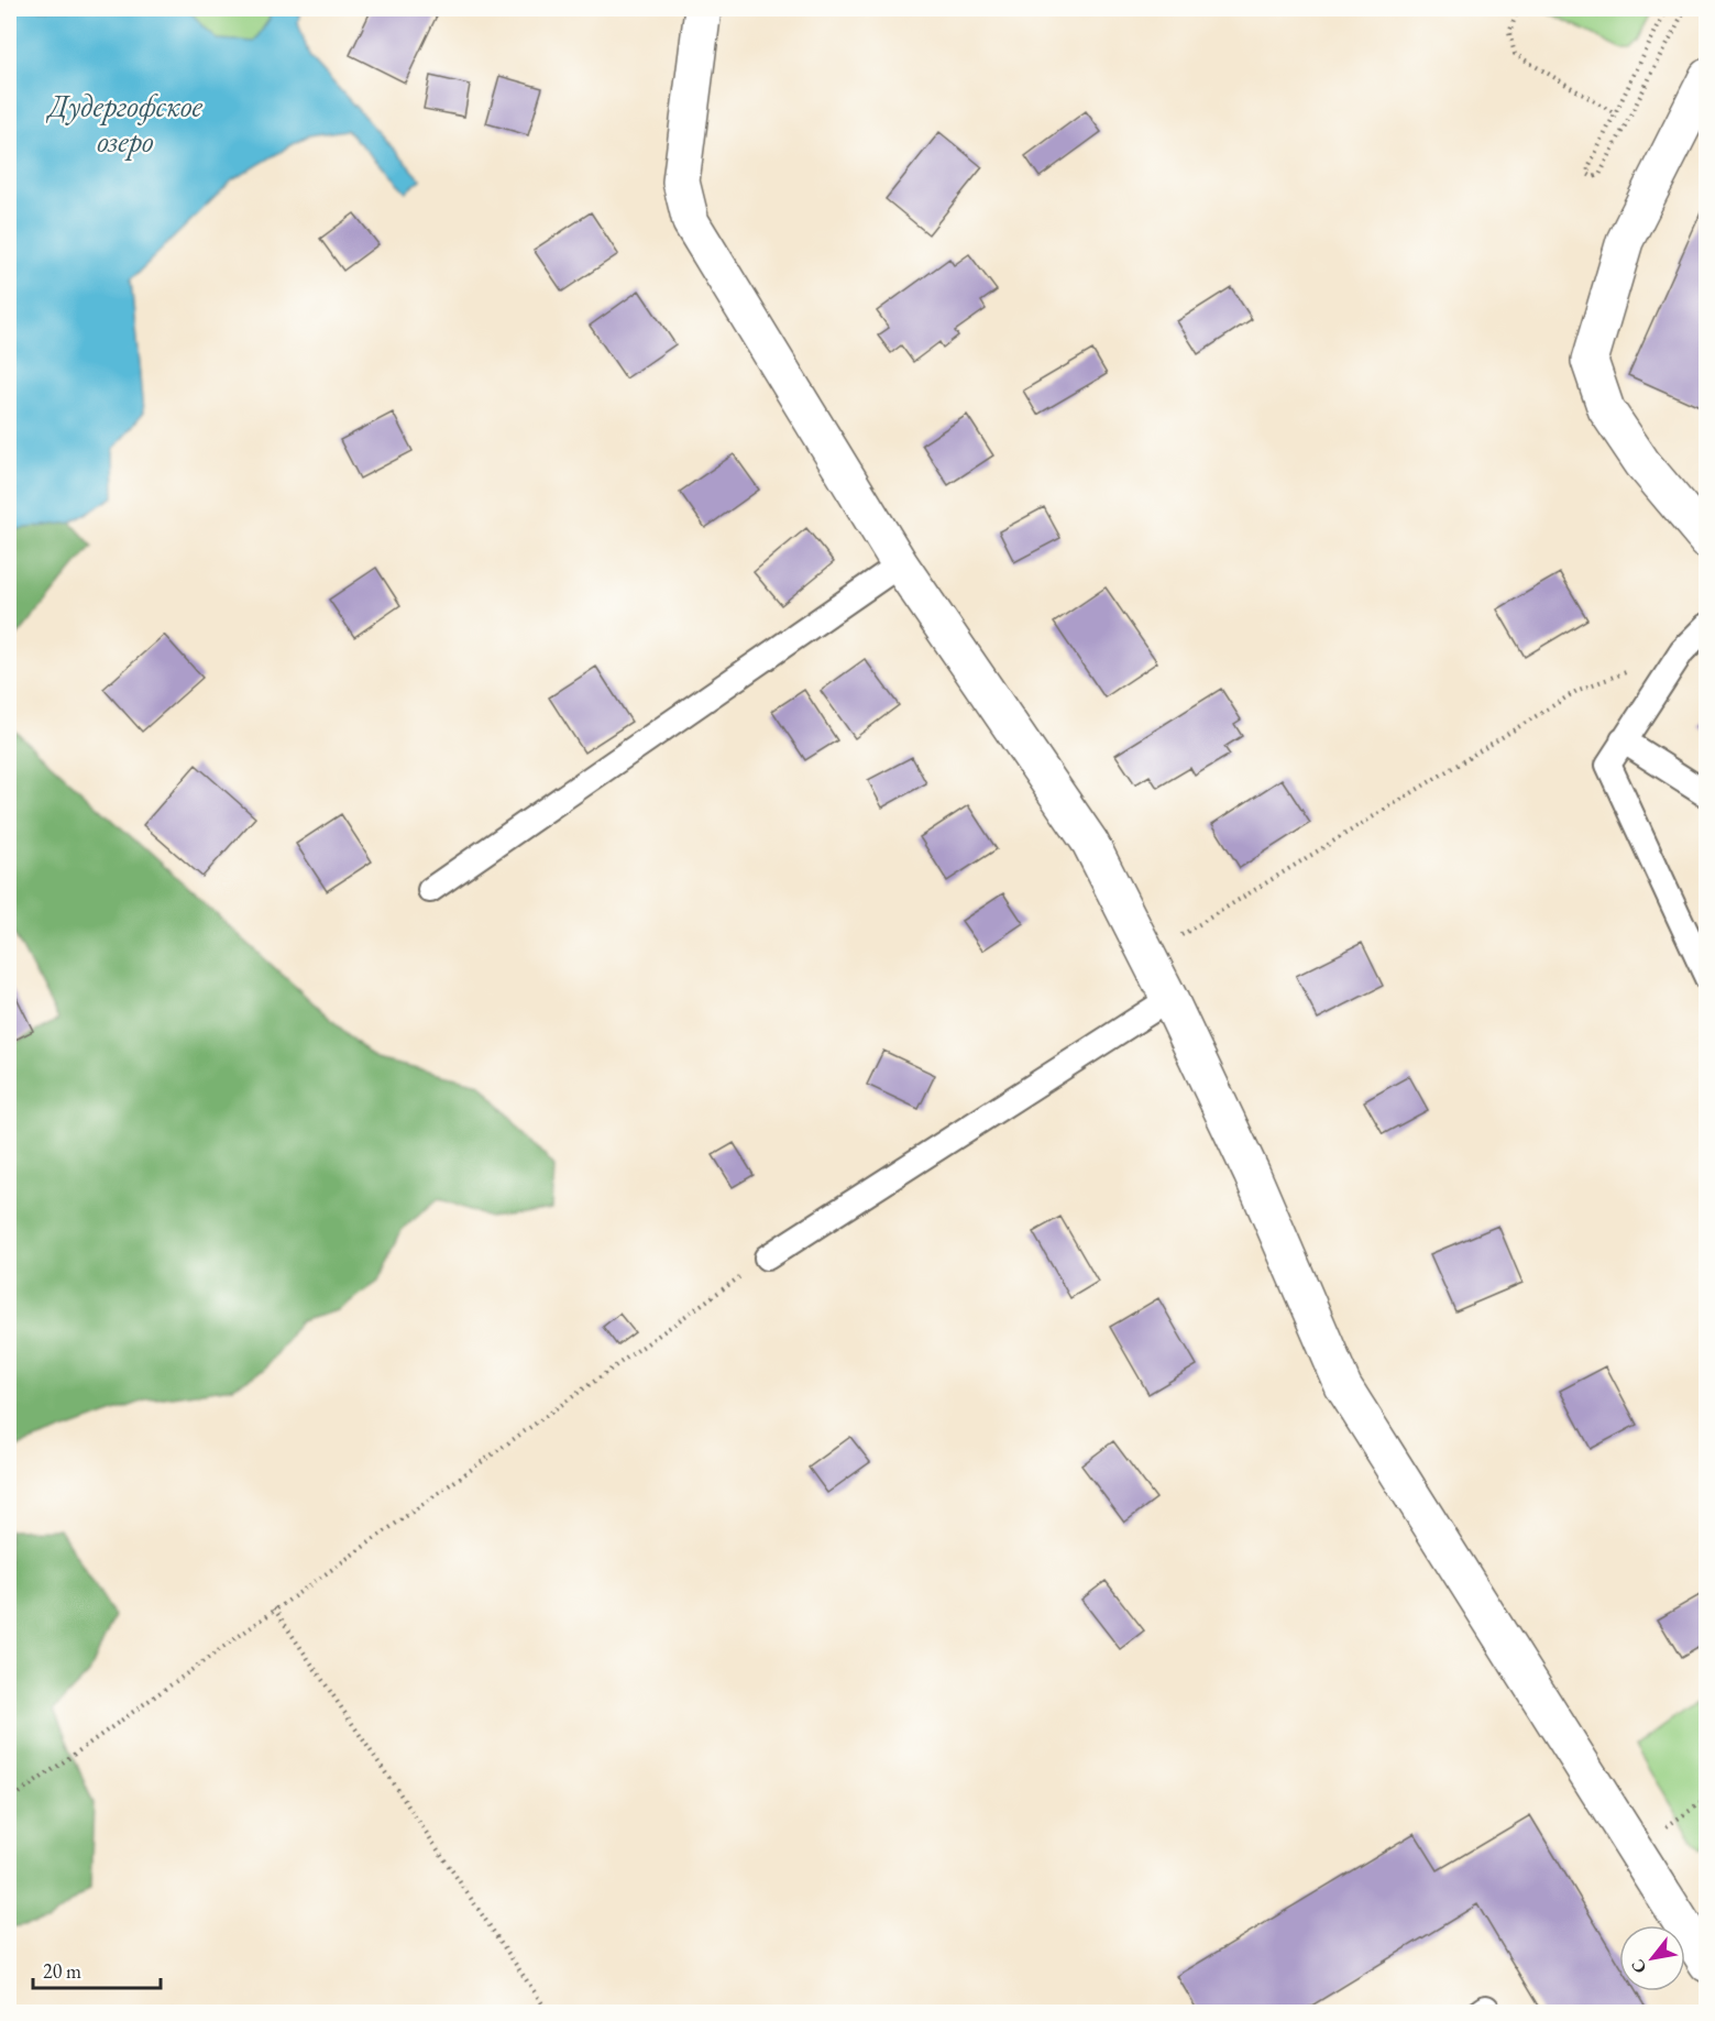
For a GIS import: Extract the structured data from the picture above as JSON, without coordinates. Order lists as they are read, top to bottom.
{
  "water": ["Дудергофское озеро"],
  "scale_bar": "20 m",
  "north": "bottom left"
}
